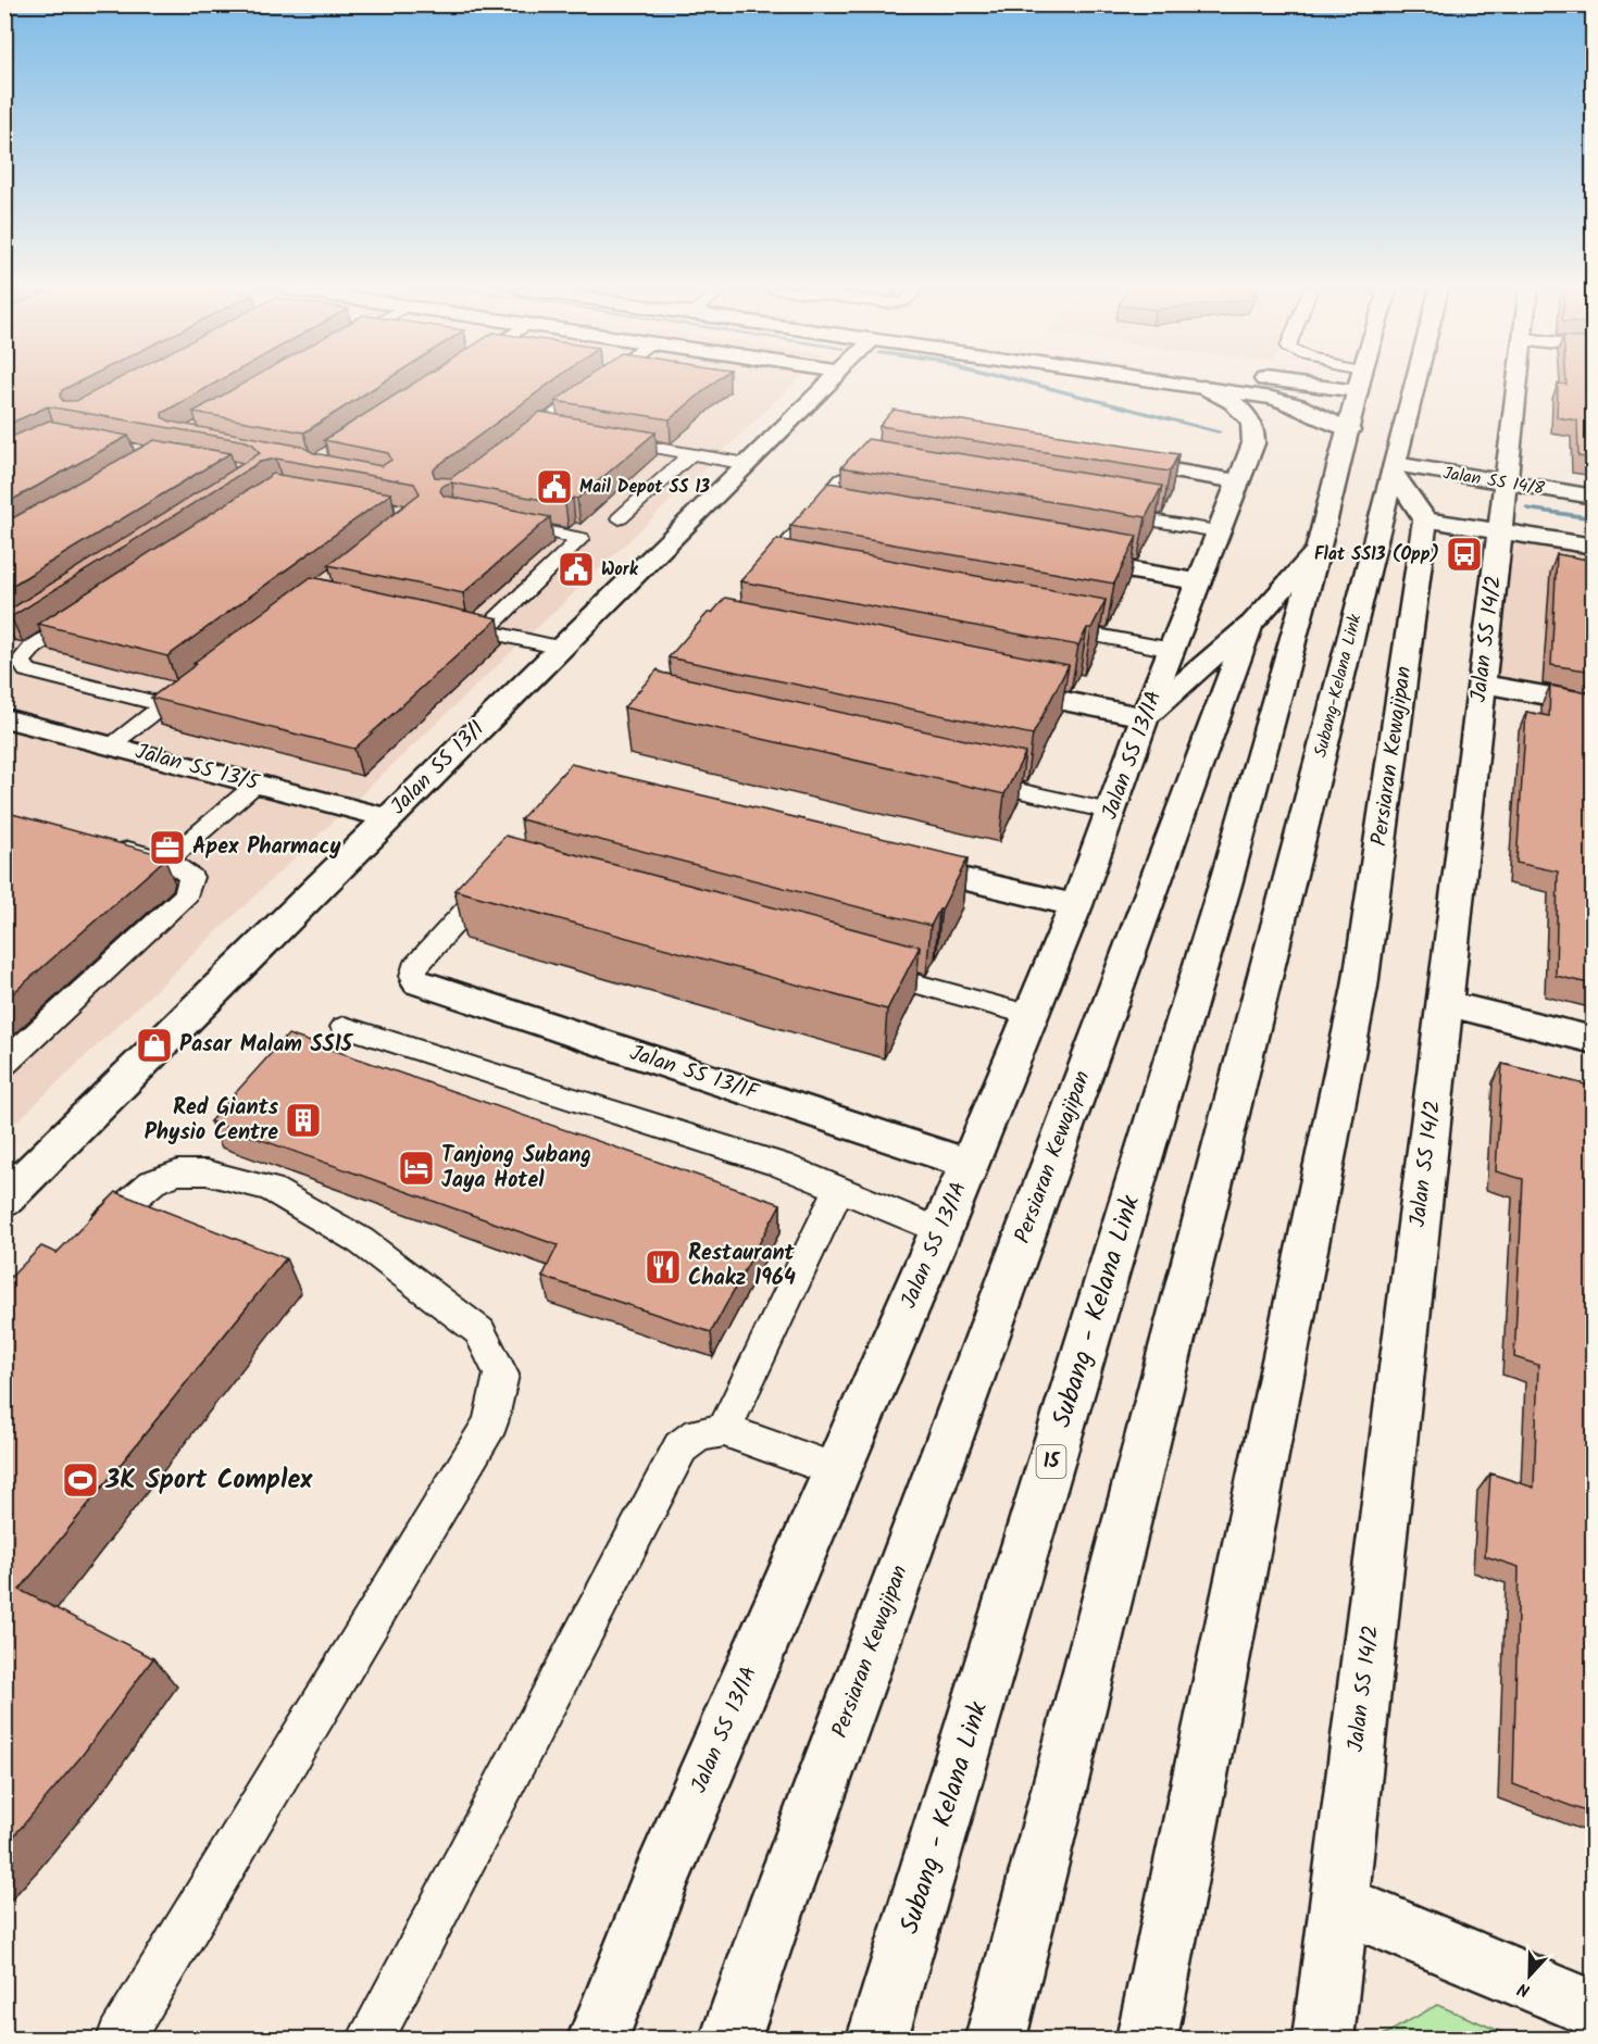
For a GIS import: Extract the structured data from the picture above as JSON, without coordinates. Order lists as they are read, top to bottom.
{
  "streets": {
    "main road": [
      "Jalan SS 14/8",
      "Jalan SS 14/2",
      "Subang-Kelana Link",
      "Jalan SS 13/1A",
      "Persiaran Kewajipan",
      "Jalan SS 13/5",
      "Jalan SS 13/1",
      "Jalan SS 13/1F",
      "Subang - Kelana Link",
      "15"
    ]
  },
  "crossings": [
    ["Jalan SS 14/8", "Jalan SS 14/2"],
    ["Jalan SS 14/8", "Subang-Kelana Link"],
    ["Jalan SS 13/1A", "Jalan SS 13/1F"],
    ["Persiaran Kewajipan", "Subang - Kelana Link"],
    ["Jalan SS 13/5", "Jalan SS 13/1"]
  ],
  "places": {
    "public building": ["Mail Depot SS 13", "Work"],
    "bus stop": ["Flat SS13 (Opp)"],
    "office": ["Apex Pharmacy"],
    "shop": ["Pasar Malam SS15"],
    "building": ["Red Giants Physio Centre"],
    "hotel": ["Tanjong Subang Jaya Hotel"],
    "restaurant": ["Restaurant Chakz 1964"],
    "sports": ["3K Sport Complex"]
  },
  "north": "bottom"
}
